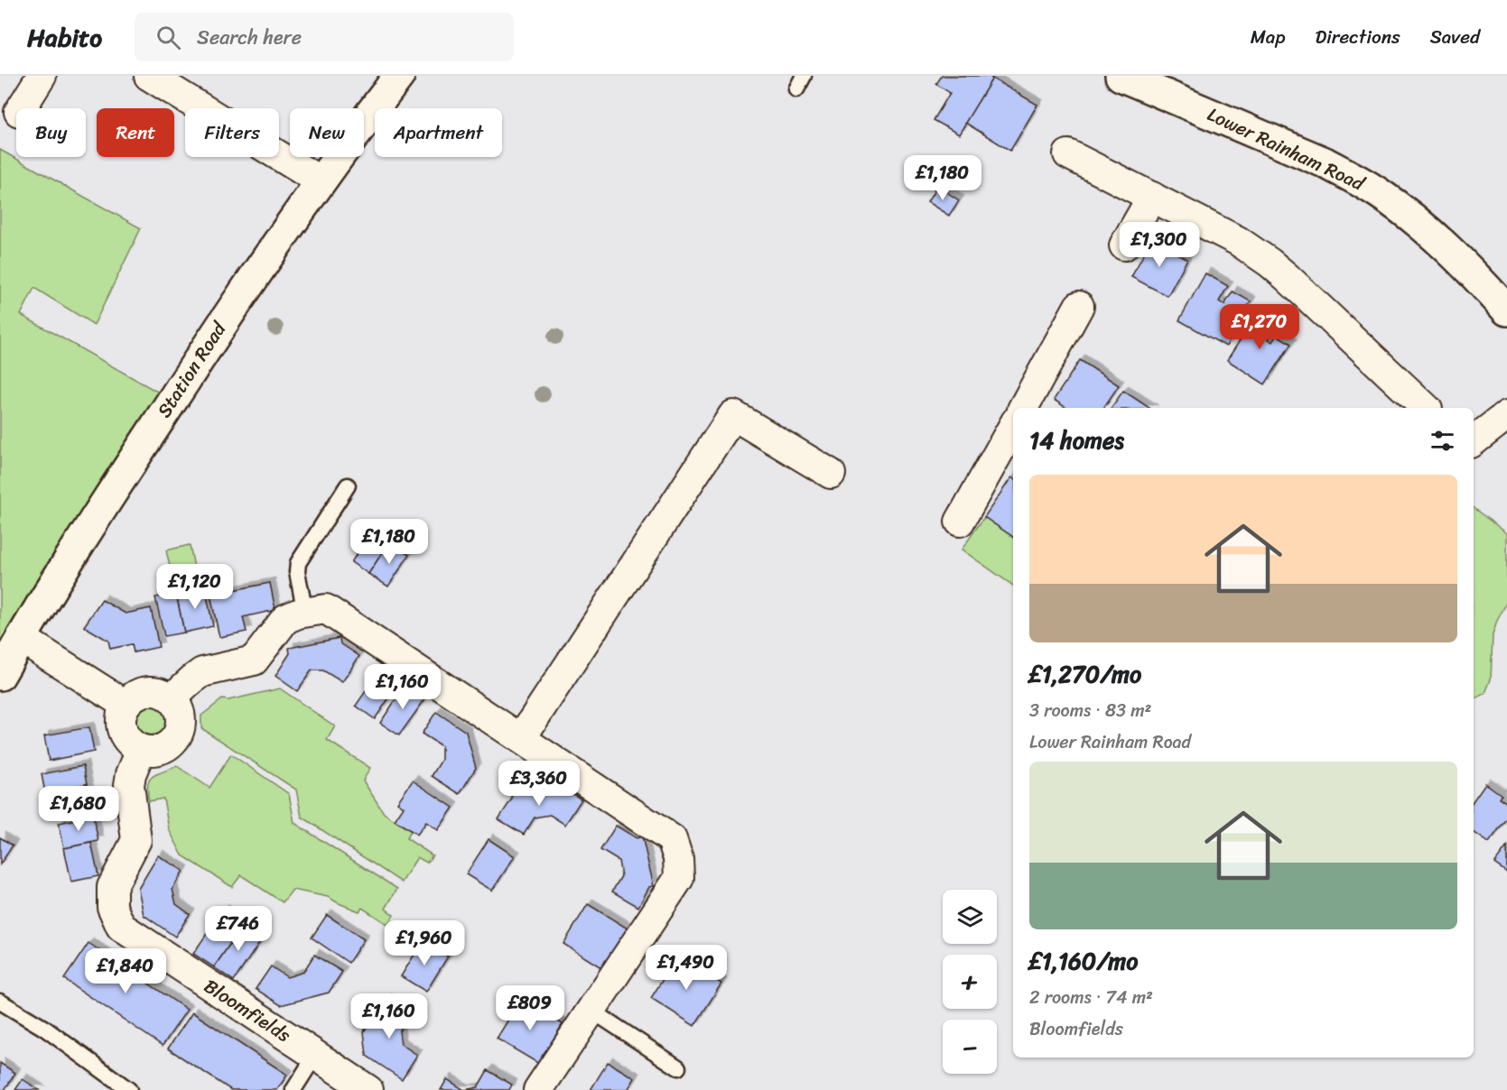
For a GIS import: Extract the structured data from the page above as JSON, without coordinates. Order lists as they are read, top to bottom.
{
  "streets": {
    "main road": ["Lower Rainham Road", "Station Road"],
    "street": ["Bloomfields"]
  },
  "page": {
    "header": "Habito",
    "search": "Search here",
    "nav": ["Map", "Directions", "Saved"],
    "chip": [
      "Buy",
      "Rent",
      "Filters",
      "New",
      "Apartment"
    ],
    "price": [
      "£1,180",
      "£1,300",
      "£1,270",
      "£1,180",
      "£1,120",
      "£1,160",
      "£3,360",
      "£1,680",
      "£746",
      "£1,960",
      "£1,490",
      "£1,840",
      "£809",
      "£1,160"
    ],
    "heading": "14 homes",
    "list": [
      {
        "name": "£1,270/mo",
        "note": "3 rooms · 83 m² · Lower Rainham Road"
      },
      {
        "name": "£1,160/mo",
        "note": "2 rooms · 74 m² · Bloomfields"
      }
    ],
    "map_buttons": ["+", "−"]
  }
}
